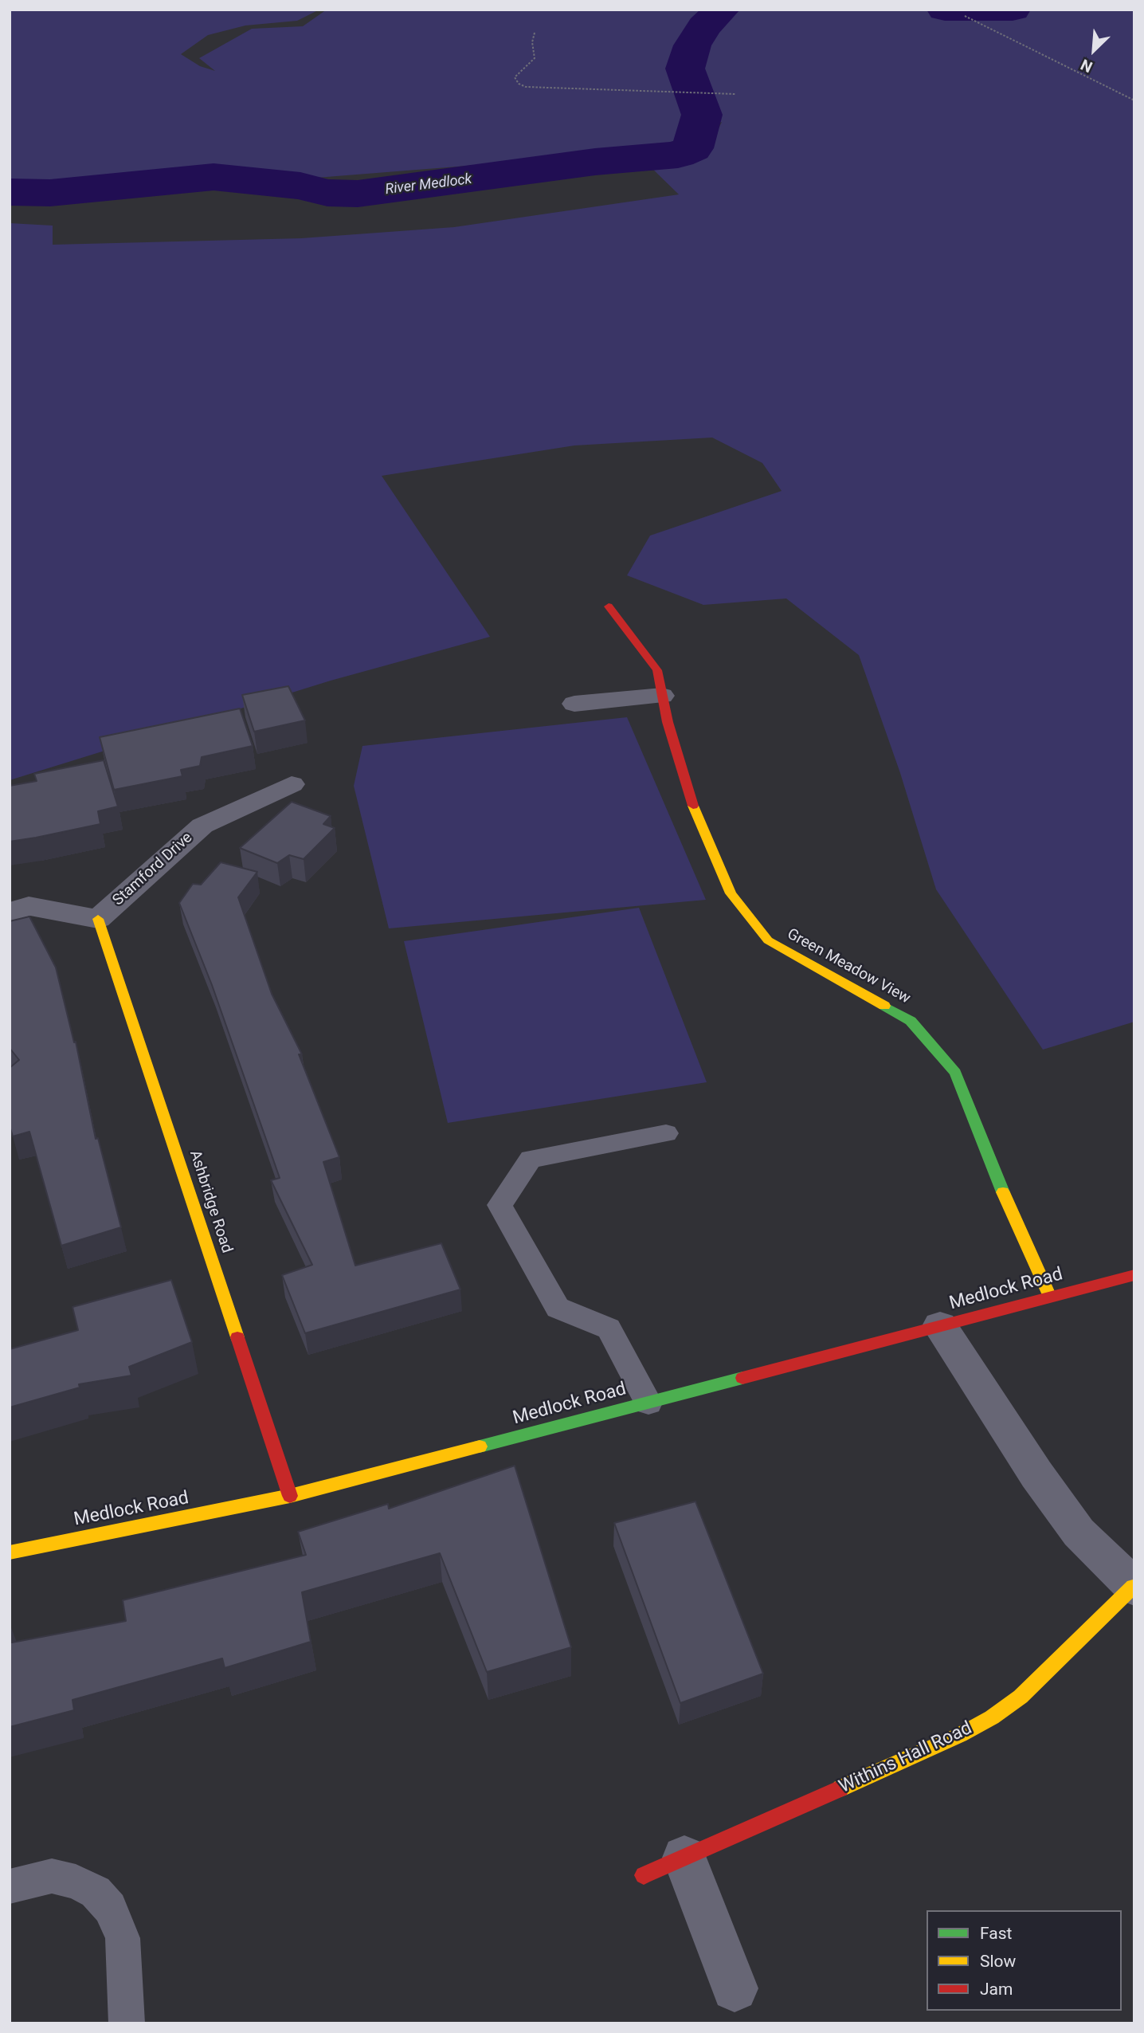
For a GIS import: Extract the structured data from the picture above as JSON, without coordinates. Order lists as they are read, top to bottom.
{
  "streets": {
    "street": [
      "Stamford Drive",
      "Green Meadow View",
      "Ashbridge Road",
      "Medlock Road",
      "Withins Hall Road"
    ]
  },
  "crossings": [
    ["Stamford Drive", "Ashbridge Road"],
    ["Green Meadow View", "Medlock Road"],
    ["Ashbridge Road", "Medlock Road"],
    ["Medlock Road", "Withins Hall Road"]
  ],
  "water": ["River Medlock"],
  "legend": ["Fast", "Slow", "Jam"],
  "north": "bottom left"
}
